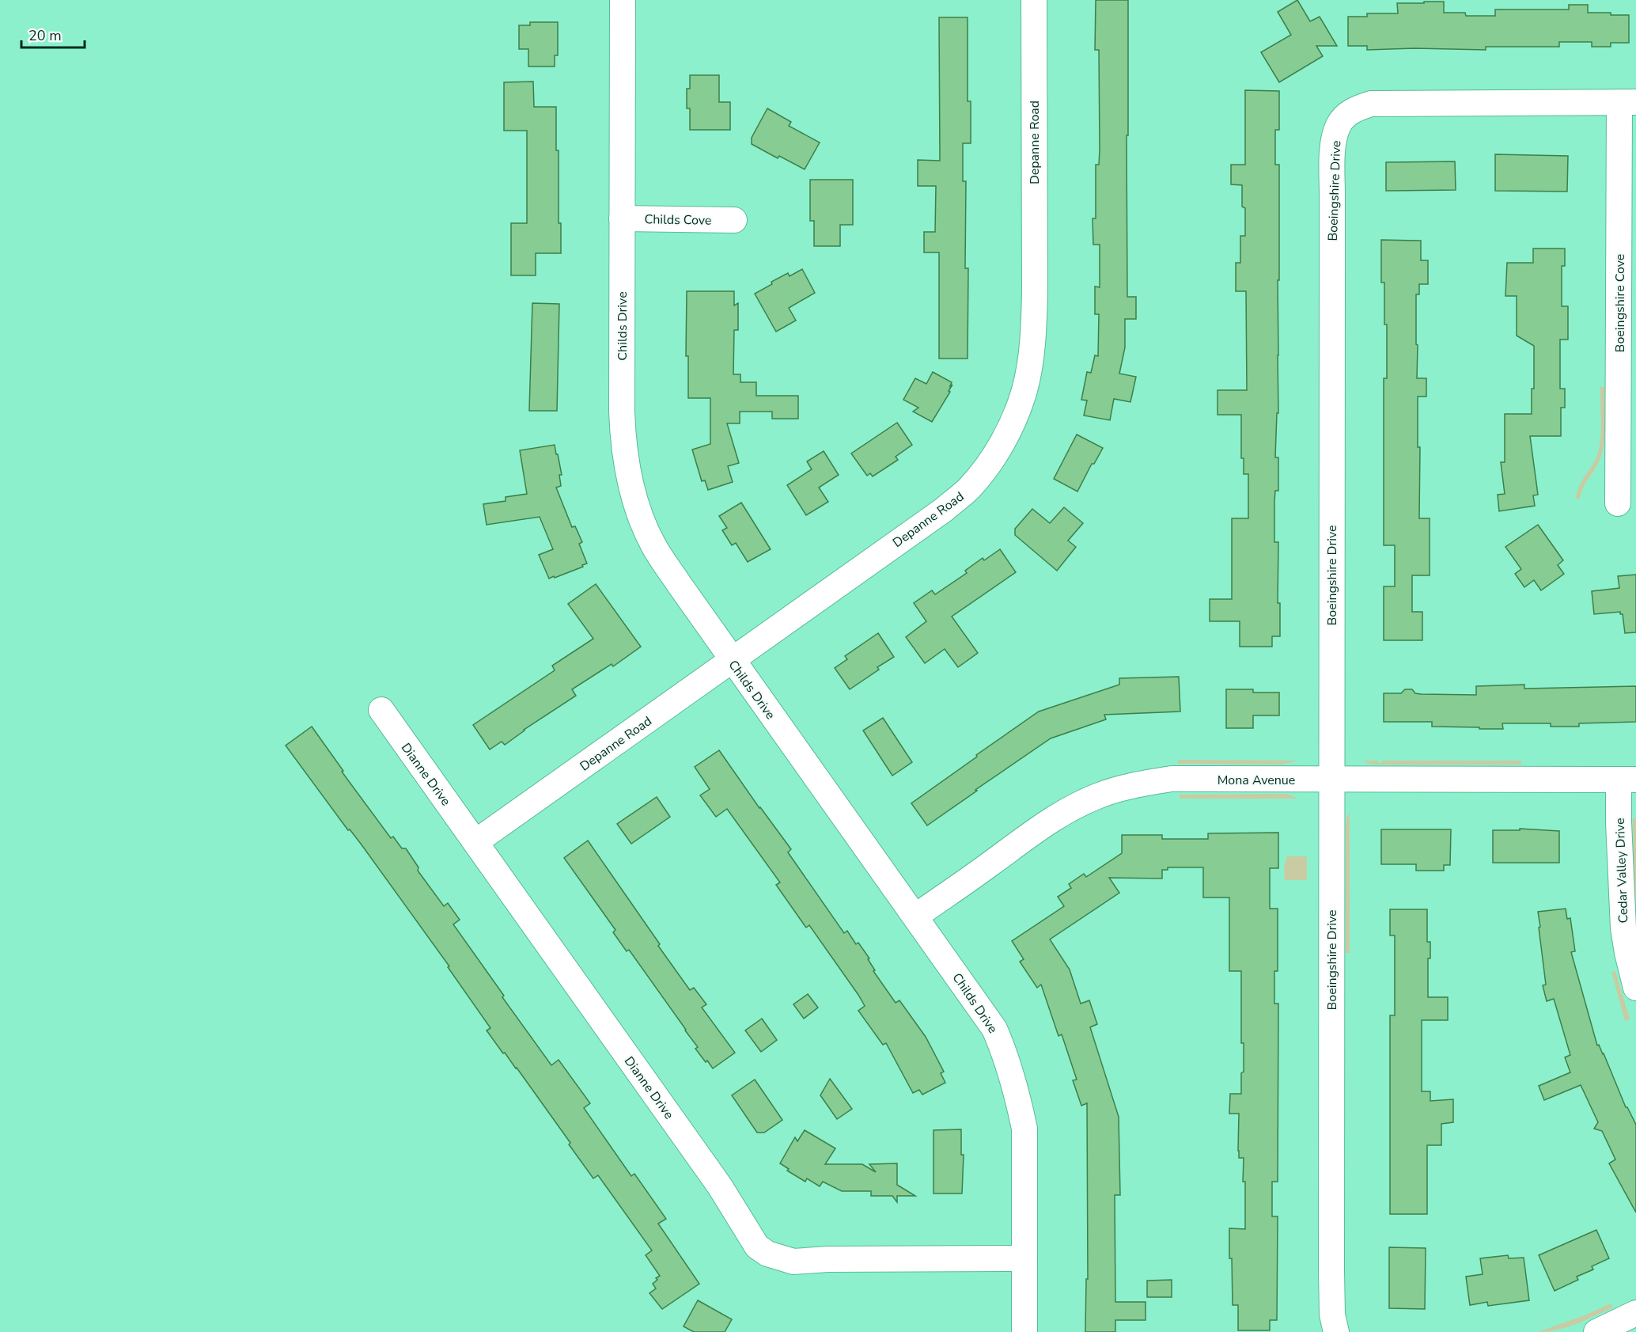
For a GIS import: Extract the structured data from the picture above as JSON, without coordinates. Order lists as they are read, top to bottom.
{
  "streets": {
    "street": [
      "Depanne Road",
      "Boeingshire Drive",
      "Childs Cove",
      "Boeingshire Cove",
      "Childs Drive",
      "Dianne Drive",
      "Mona Avenue",
      "Cedar Valley Drive"
    ]
  },
  "crossings": [
    ["Depanne Road", "Childs Drive"],
    ["Depanne Road", "Dianne Drive"],
    ["Boeingshire Drive", "Boeingshire Cove"],
    ["Boeingshire Drive", "Mona Avenue"],
    ["Childs Cove", "Childs Drive"],
    ["Childs Drive", "Dianne Drive"],
    ["Childs Drive", "Mona Avenue"],
    ["Mona Avenue", "Cedar Valley Drive"]
  ],
  "scale_bar": "20 m"
}
